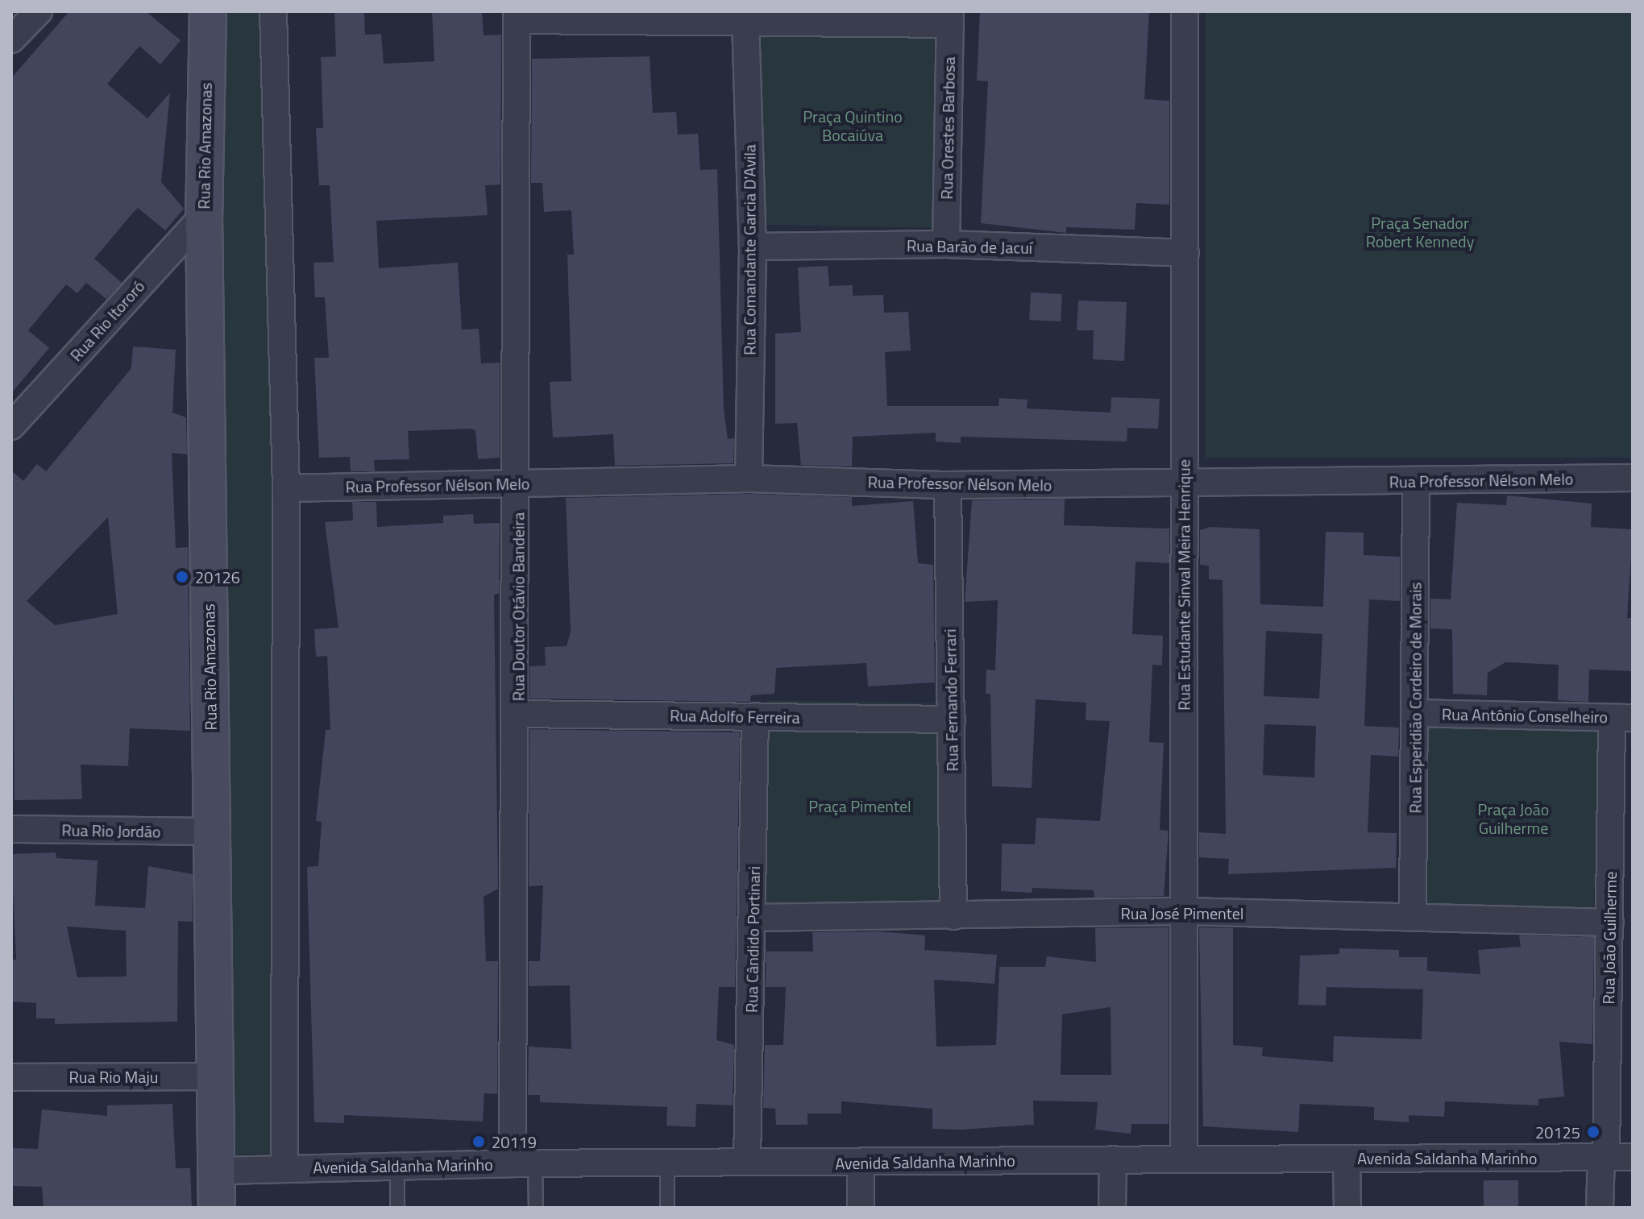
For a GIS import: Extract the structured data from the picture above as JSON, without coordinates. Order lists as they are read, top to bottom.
{
  "streets": {
    "street": [
      "Rua Orestes Barbosa",
      "Rua Rio Amazonas",
      "Rua Barão de Jacuí",
      "Rua Comandante Garcia D'Avila",
      "Rua Rio Itororó",
      "Rua Professor Nélson Melo",
      "Rua Estudante Sinval Meira Henrique",
      "Rua Doutor Otávio Bandeira",
      "Rua Esperidião Cordeiro de Morais",
      "Rua Fernando Ferrari",
      "Rua Antônio Conselheiro",
      "Rua Adolfo Ferreira",
      "Rua Rio Jordão",
      "Rua José Pimentel",
      "Rua João Guilherme",
      "Rua Cândido Portinari",
      "Rua Rio Maju",
      "Avenida Saldanha Marinho"
    ]
  },
  "crossings": [
    ["Rua Orestes Barbosa", "Rua Barão de Jacuí"],
    ["Rua Rio Amazonas", "Rua Rio Itororó"],
    ["Rua Rio Amazonas", "Rua Rio Jordão"],
    ["Rua Rio Amazonas", "Rua Rio Maju"],
    ["Rua Rio Amazonas", "Avenida Saldanha Marinho"],
    ["Rua Barão de Jacuí", "Rua Comandante Garcia D'Avila"],
    ["Rua Barão de Jacuí", "Rua Estudante Sinval Meira Henrique"],
    ["Rua Comandante Garcia D'Avila", "Rua Professor Nélson Melo"],
    ["Rua Professor Nélson Melo", "Rua Estudante Sinval Meira Henrique"],
    ["Rua Professor Nélson Melo", "Rua Doutor Otávio Bandeira"],
    ["Rua Professor Nélson Melo", "Rua Esperidião Cordeiro de Morais"],
    ["Rua Professor Nélson Melo", "Rua Fernando Ferrari"],
    ["Rua Estudante Sinval Meira Henrique", "Rua José Pimentel"],
    ["Rua Estudante Sinval Meira Henrique", "Avenida Saldanha Marinho"],
    ["Rua Doutor Otávio Bandeira", "Rua Adolfo Ferreira"],
    ["Rua Doutor Otávio Bandeira", "Avenida Saldanha Marinho"],
    ["Rua Esperidião Cordeiro de Morais", "Rua Antônio Conselheiro"],
    ["Rua Esperidião Cordeiro de Morais", "Rua José Pimentel"],
    ["Rua Fernando Ferrari", "Rua Adolfo Ferreira"],
    ["Rua Fernando Ferrari", "Rua José Pimentel"],
    ["Rua Antônio Conselheiro", "Rua João Guilherme"],
    ["Rua Adolfo Ferreira", "Rua Cândido Portinari"],
    ["Rua José Pimentel", "Rua João Guilherme"],
    ["Rua José Pimentel", "Rua Cândido Portinari"],
    ["Rua João Guilherme", "Avenida Saldanha Marinho"],
    ["Rua Cândido Portinari", "Avenida Saldanha Marinho"]
  ],
  "parks": [
    "Praça Quintino Bocaiúva",
    "Praça Senador Robert Kennedy",
    "Praça Pimentel",
    "Praça João Guilherme"
  ],
  "places": ["20126", "20125", "20119"]
}
